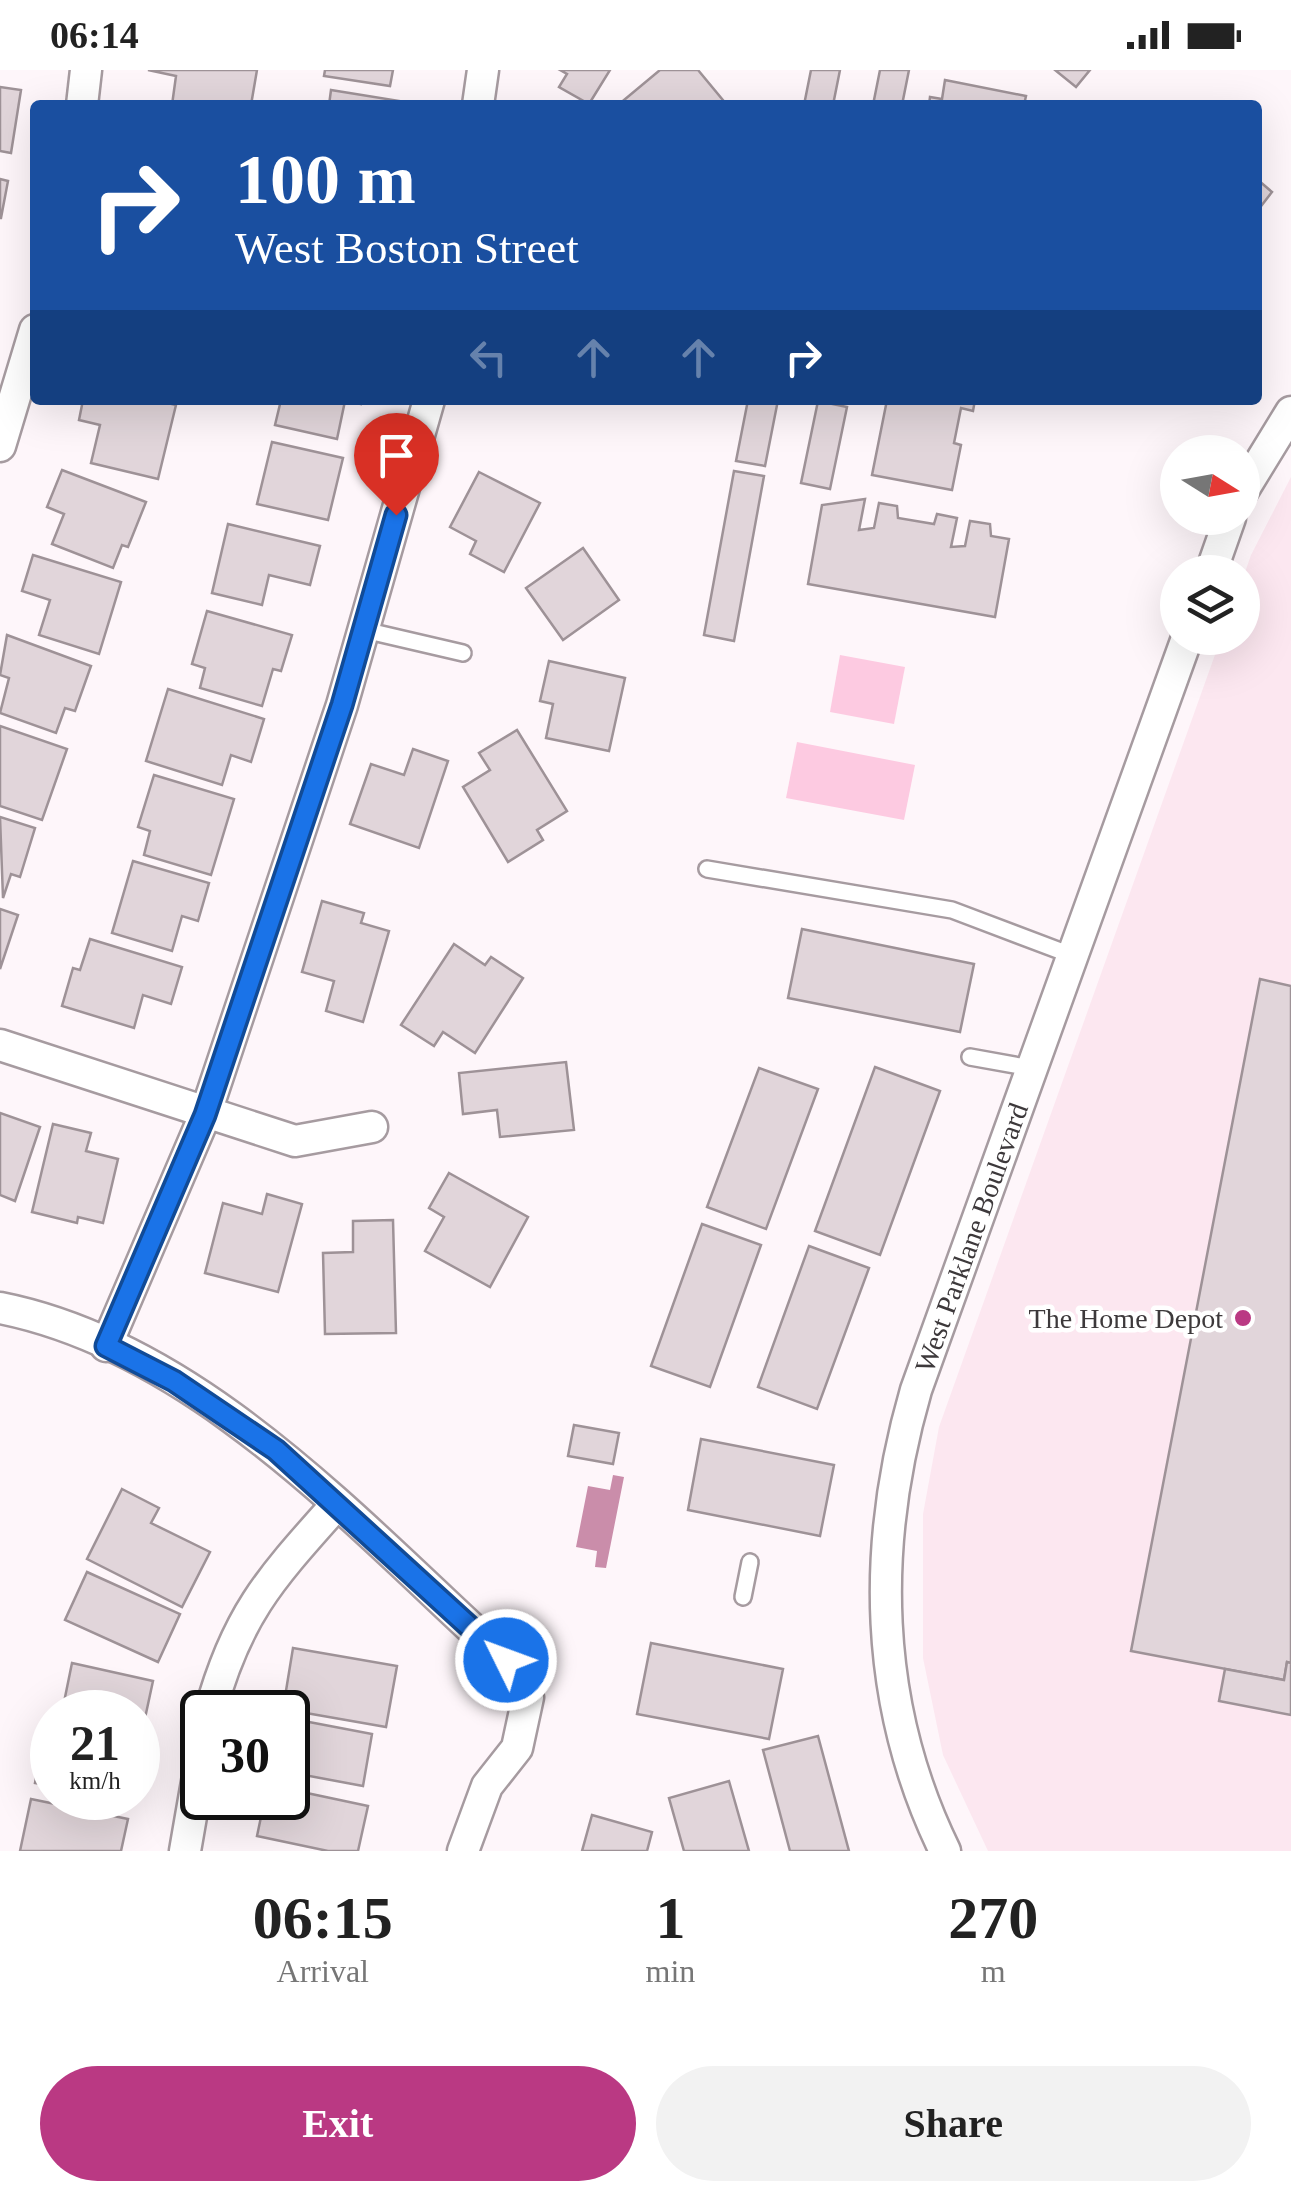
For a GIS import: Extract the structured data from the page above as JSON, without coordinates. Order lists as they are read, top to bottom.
{
  "streets": {
    "street": ["West Parklane Boulevard"]
  },
  "places": ["The Home Depot"],
  "north": "right",
  "page": {
    "status": "06:14",
    "turn": ["100 m", "West Boston Street"],
    "speed": "21 km/h",
    "limit": "30",
    "eta": [
      "06:15",
      "Arrival",
      "1",
      "min",
      "270",
      "m"
    ],
    "buttons": ["Exit", "Share"]
  }
}
